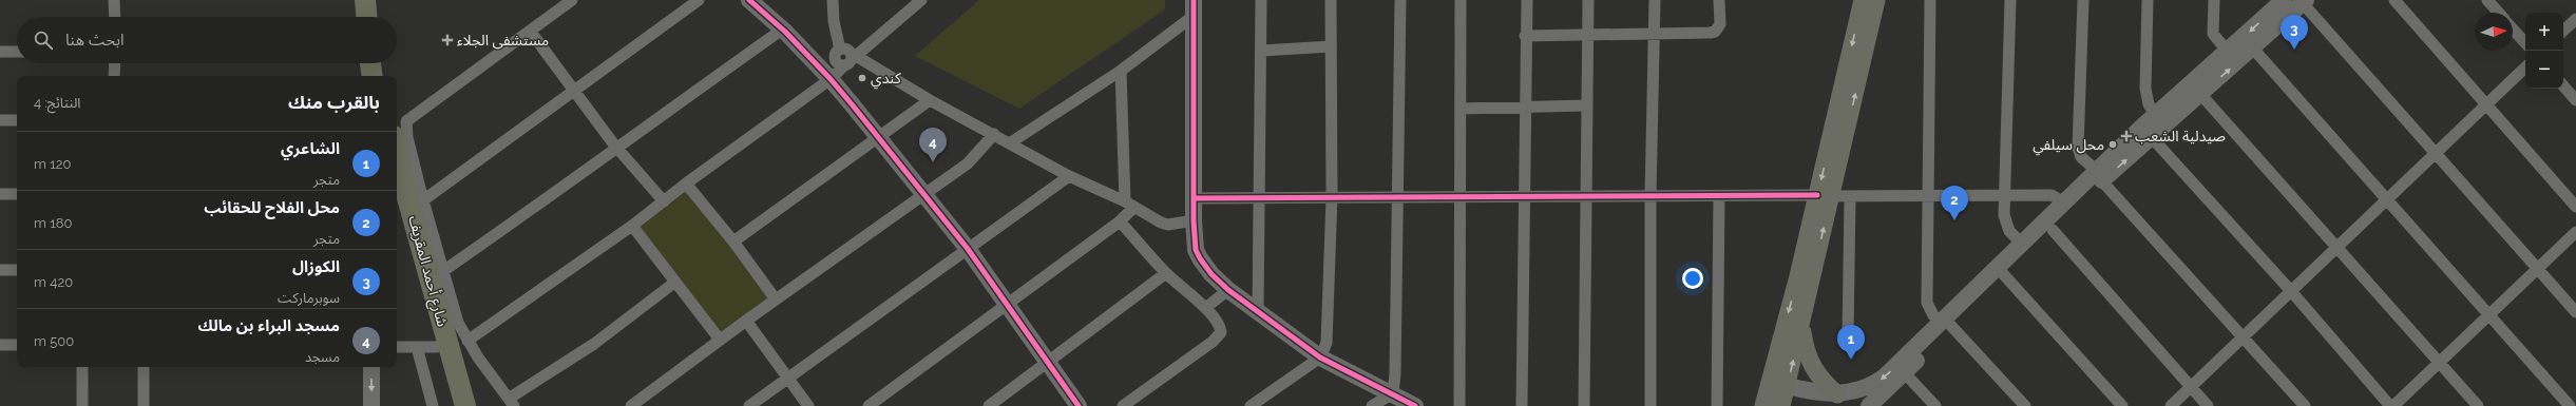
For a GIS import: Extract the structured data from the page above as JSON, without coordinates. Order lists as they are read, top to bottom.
{
  "streets": {
    "highway": ["شارع أحمد المقريف"]
  },
  "places": {
    "health": ["مستشفى الجلاء", "صيدلية الشعب"],
    "other": ["كندي", "محل سيلفي"]
  },
  "north": "right",
  "page": {
    "map_buttons": ["+", "−"],
    "pins": [
      "3",
      "4",
      "2",
      "1"
    ],
    "search": "ابحث هنا",
    "heading": ["بالقرب منك", "النتائج: 4"],
    "list": [
      {
        "mark": "1",
        "name": "الشاعري",
        "note": "متجر",
        "value": "120 m"
      },
      {
        "mark": "2",
        "name": "محل الفلاح للحقائب",
        "note": "متجر",
        "value": "180 m"
      },
      {
        "mark": "3",
        "name": "الكوزال",
        "note": "سوبرماركت",
        "value": "420 m"
      },
      {
        "mark": "4",
        "name": "مسجد البراء بن مالك",
        "note": "مسجد",
        "value": "500 m"
      }
    ]
  }
}
